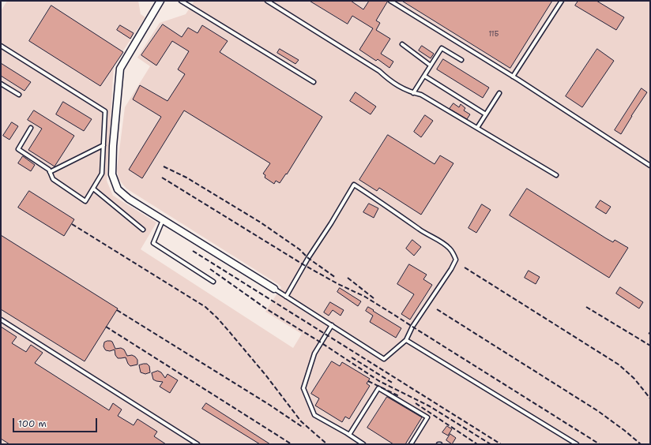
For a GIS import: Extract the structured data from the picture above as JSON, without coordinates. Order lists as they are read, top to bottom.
{
  "house_numbers": ["11Б"],
  "scale_bar": "100 m"
}
